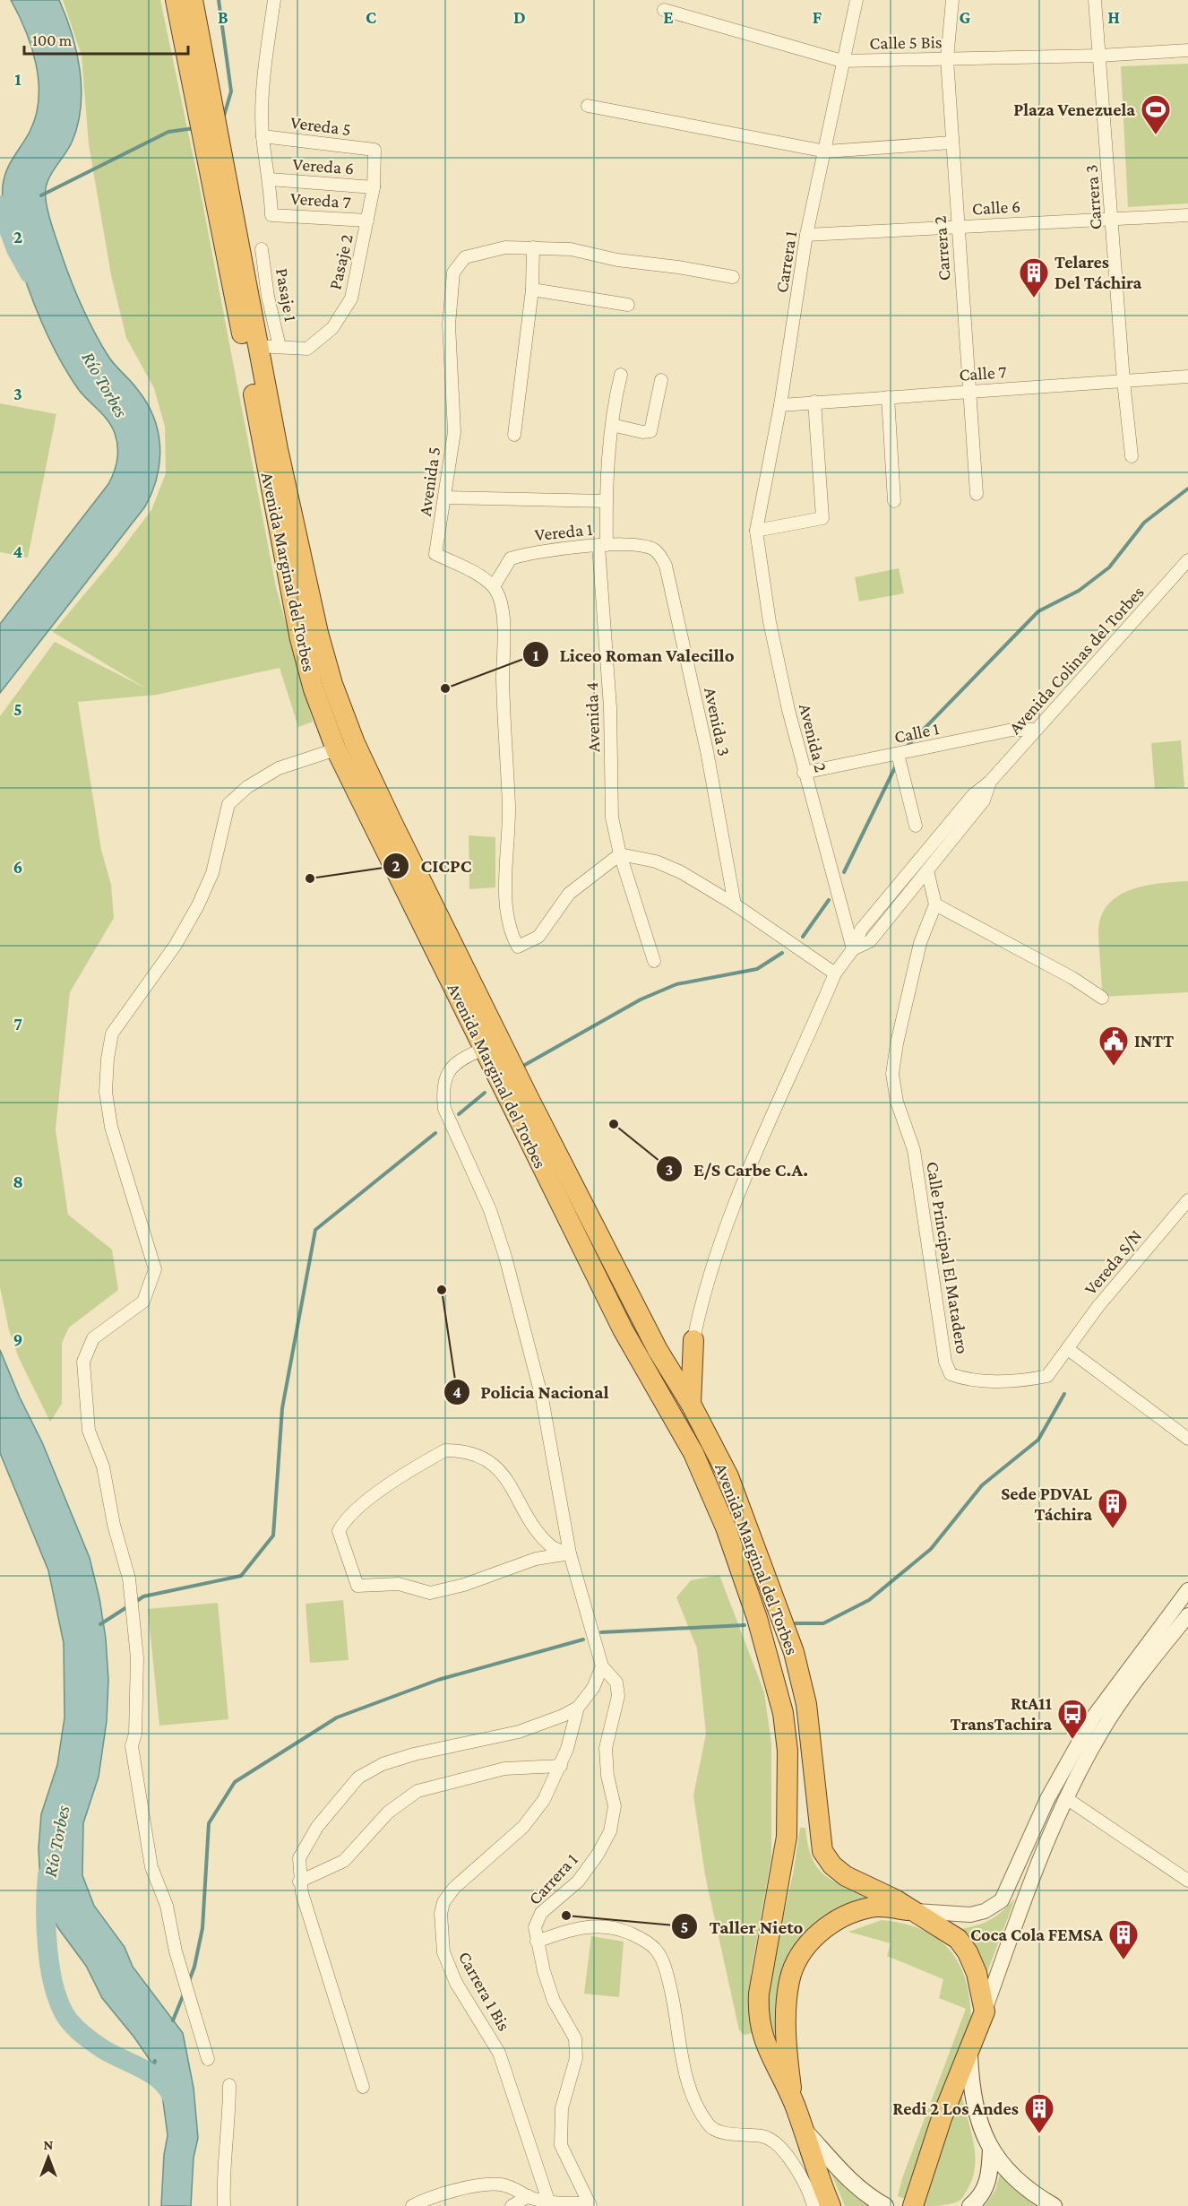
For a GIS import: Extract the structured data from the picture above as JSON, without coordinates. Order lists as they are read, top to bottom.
{
  "streets": {
    "highway": ["Avenida Marginal del Torbes"],
    "street": [
      "Calle 5 Bis",
      "Vereda 5",
      "Vereda 6",
      "Carrera 3",
      "Vereda 7",
      "Calle 6",
      "Carrera 2",
      "Pasaje 2",
      "Carrera 1",
      "Pasaje 1",
      "Calle 7",
      "Avenida 5",
      "Vereda 1",
      "Avenida Colinas del Torbes",
      "Avenida 4",
      "Avenida 3",
      "Calle 1",
      "Avenida 2",
      "Calle Principal El Matadero",
      "Vereda S/N",
      "Carrera 1 Bis"
    ]
  },
  "crossings": [
    ["Calle 5 Bis", "Carrera 3"],
    ["Calle 5 Bis", "Carrera 2"],
    ["Calle 5 Bis", "Carrera 1"],
    ["Vereda 5", "Pasaje 2"],
    ["Vereda 6", "Vereda 7"],
    ["Vereda 6", "Pasaje 2"],
    ["Carrera 3", "Calle 6"],
    ["Carrera 3", "Calle 7"],
    ["Vereda 7", "Pasaje 2"],
    ["Calle 6", "Carrera 2"],
    ["Calle 6", "Carrera 1"],
    ["Carrera 2", "Calle 7"],
    ["Pasaje 2", "Pasaje 1"],
    ["Pasaje 2", "Avenida Marginal del Torbes"],
    ["Carrera 1", "Calle 7"],
    ["Carrera 1", "Avenida Marginal del Torbes"],
    ["Carrera 1", "Avenida 2"],
    ["Avenida 5", "Vereda 1"],
    ["Vereda 1", "Avenida 4"],
    ["Vereda 1", "Avenida 3"],
    ["Avenida Colinas del Torbes", "Calle 1"],
    ["Avenida Colinas del Torbes", "Avenida 2"],
    ["Calle 1", "Avenida 2"],
    ["Calle Principal El Matadero", "Vereda S/N"]
  ],
  "water": ["Río Torbes"],
  "places": {
    "sports": ["Plaza Venezuela"],
    "building": [
      "Telares Del Táchira",
      "Sede PDVAL Táchira",
      "Coca Cola FEMSA",
      "Redi 2 Los Andes"
    ],
    "other": [
      "Liceo Roman Valecillo",
      "CICPC",
      "E/S Carbe C.A.",
      "Policia Nacional",
      "Taller Nieto"
    ],
    "public building": ["INTT"],
    "bus stop": ["RtA11 TransTachira"]
  },
  "scale_bar": "100 m",
  "north": "top",
  "grid": {
    "columns": [
      "B",
      "C",
      "D",
      "E",
      "F",
      "G",
      "H"
    ],
    "rows": [
      "1",
      "2",
      "3",
      "4",
      "5",
      "6",
      "7",
      "8",
      "9"
    ]
  }
}
